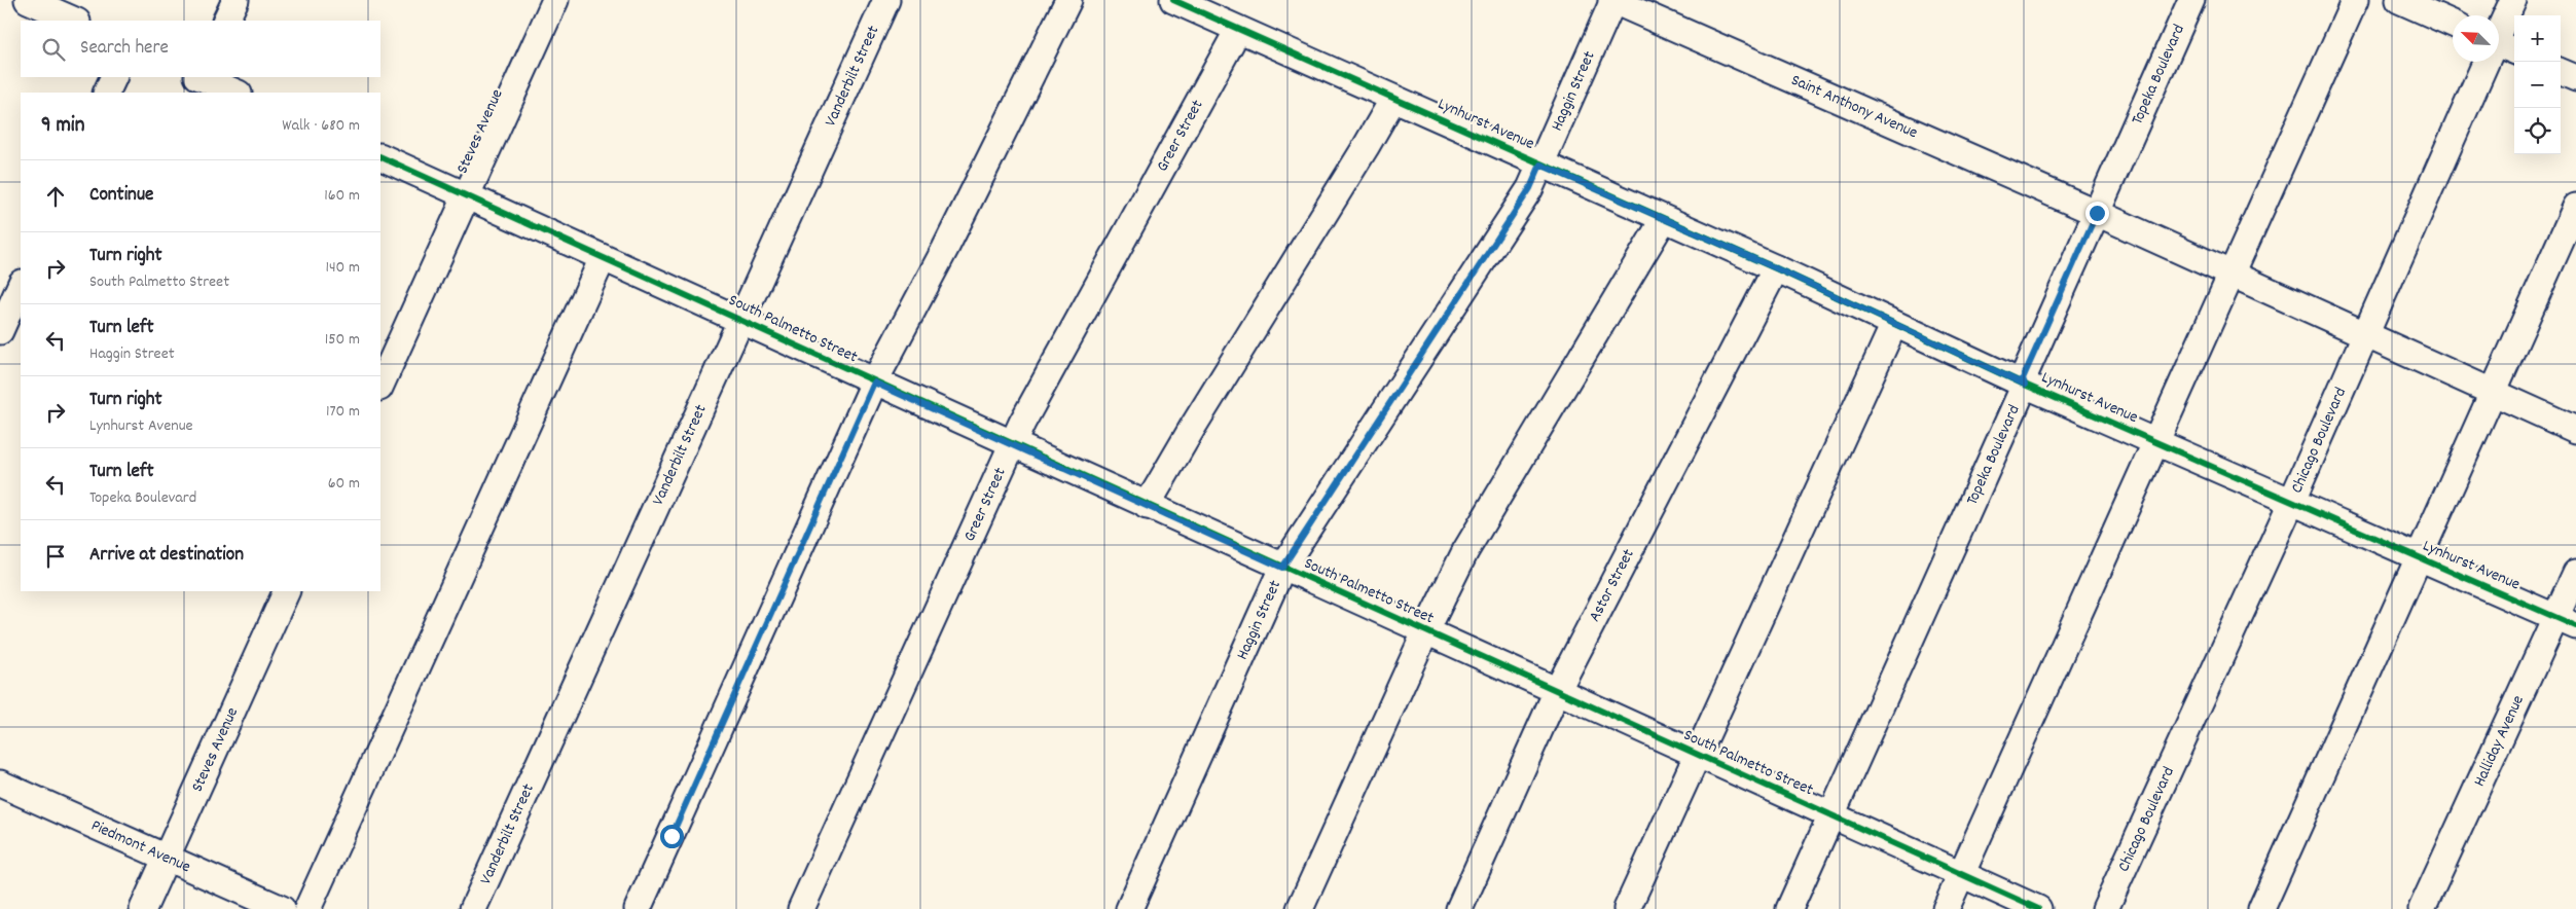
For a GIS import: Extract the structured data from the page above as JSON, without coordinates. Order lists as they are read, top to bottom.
{
  "streets": {
    "street": [
      "Topeka Boulevard",
      "Vanderbilt Street",
      "Haggin Street",
      "Saint Anthony Avenue",
      "Lynhurst Avenue",
      "Steves Avenue",
      "Greer Street",
      "South Palmetto Street",
      "Chicago Boulevard",
      "Astor Street",
      "Halliday Avenue",
      "Piedmont Avenue"
    ]
  },
  "crossings": [
    ["Topeka Boulevard", "Saint Anthony Avenue"],
    ["Topeka Boulevard", "Lynhurst Avenue"],
    ["Topeka Boulevard", "South Palmetto Street"],
    ["Vanderbilt Street", "South Palmetto Street"],
    ["Haggin Street", "Saint Anthony Avenue"],
    ["Haggin Street", "Lynhurst Avenue"],
    ["Haggin Street", "South Palmetto Street"],
    ["Saint Anthony Avenue", "Chicago Boulevard"],
    ["Lynhurst Avenue", "Greer Street"],
    ["Lynhurst Avenue", "Chicago Boulevard"],
    ["Lynhurst Avenue", "Astor Street"],
    ["Lynhurst Avenue", "Halliday Avenue"],
    ["Steves Avenue", "South Palmetto Street"],
    ["Steves Avenue", "Piedmont Avenue"],
    ["Greer Street", "South Palmetto Street"],
    ["South Palmetto Street", "Astor Street"]
  ],
  "north": "top left",
  "page": {
    "map_buttons": ["+", "−"],
    "search": "Search here",
    "heading": ["9 min", "Walk · 680 m"],
    "list": [
      ["Continue", "160 m"],
      ["Turn right", "South Palmetto Street", "140 m"],
      ["Turn left", "Haggin Street", "150 m"],
      ["Turn right", "Lynhurst Avenue", "170 m"],
      ["Turn left", "Topeka Boulevard", "60 m"],
      "Arrive at destination"
    ]
  }
}
